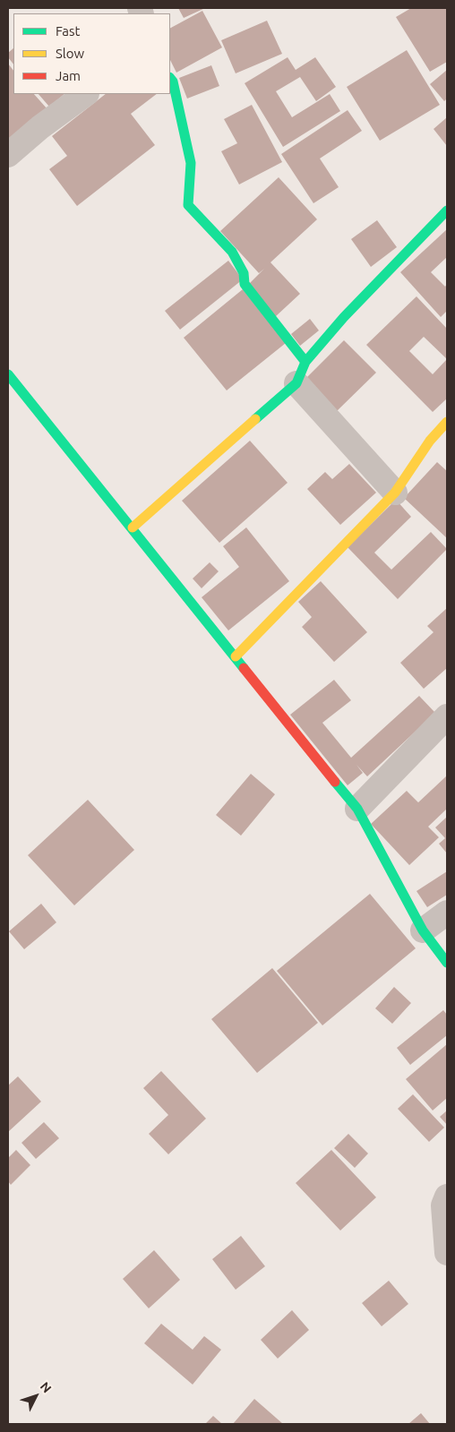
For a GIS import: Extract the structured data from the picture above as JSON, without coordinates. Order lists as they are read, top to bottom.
{
  "legend": ["Fast", "Slow", "Jam"],
  "north": "top right"
}
